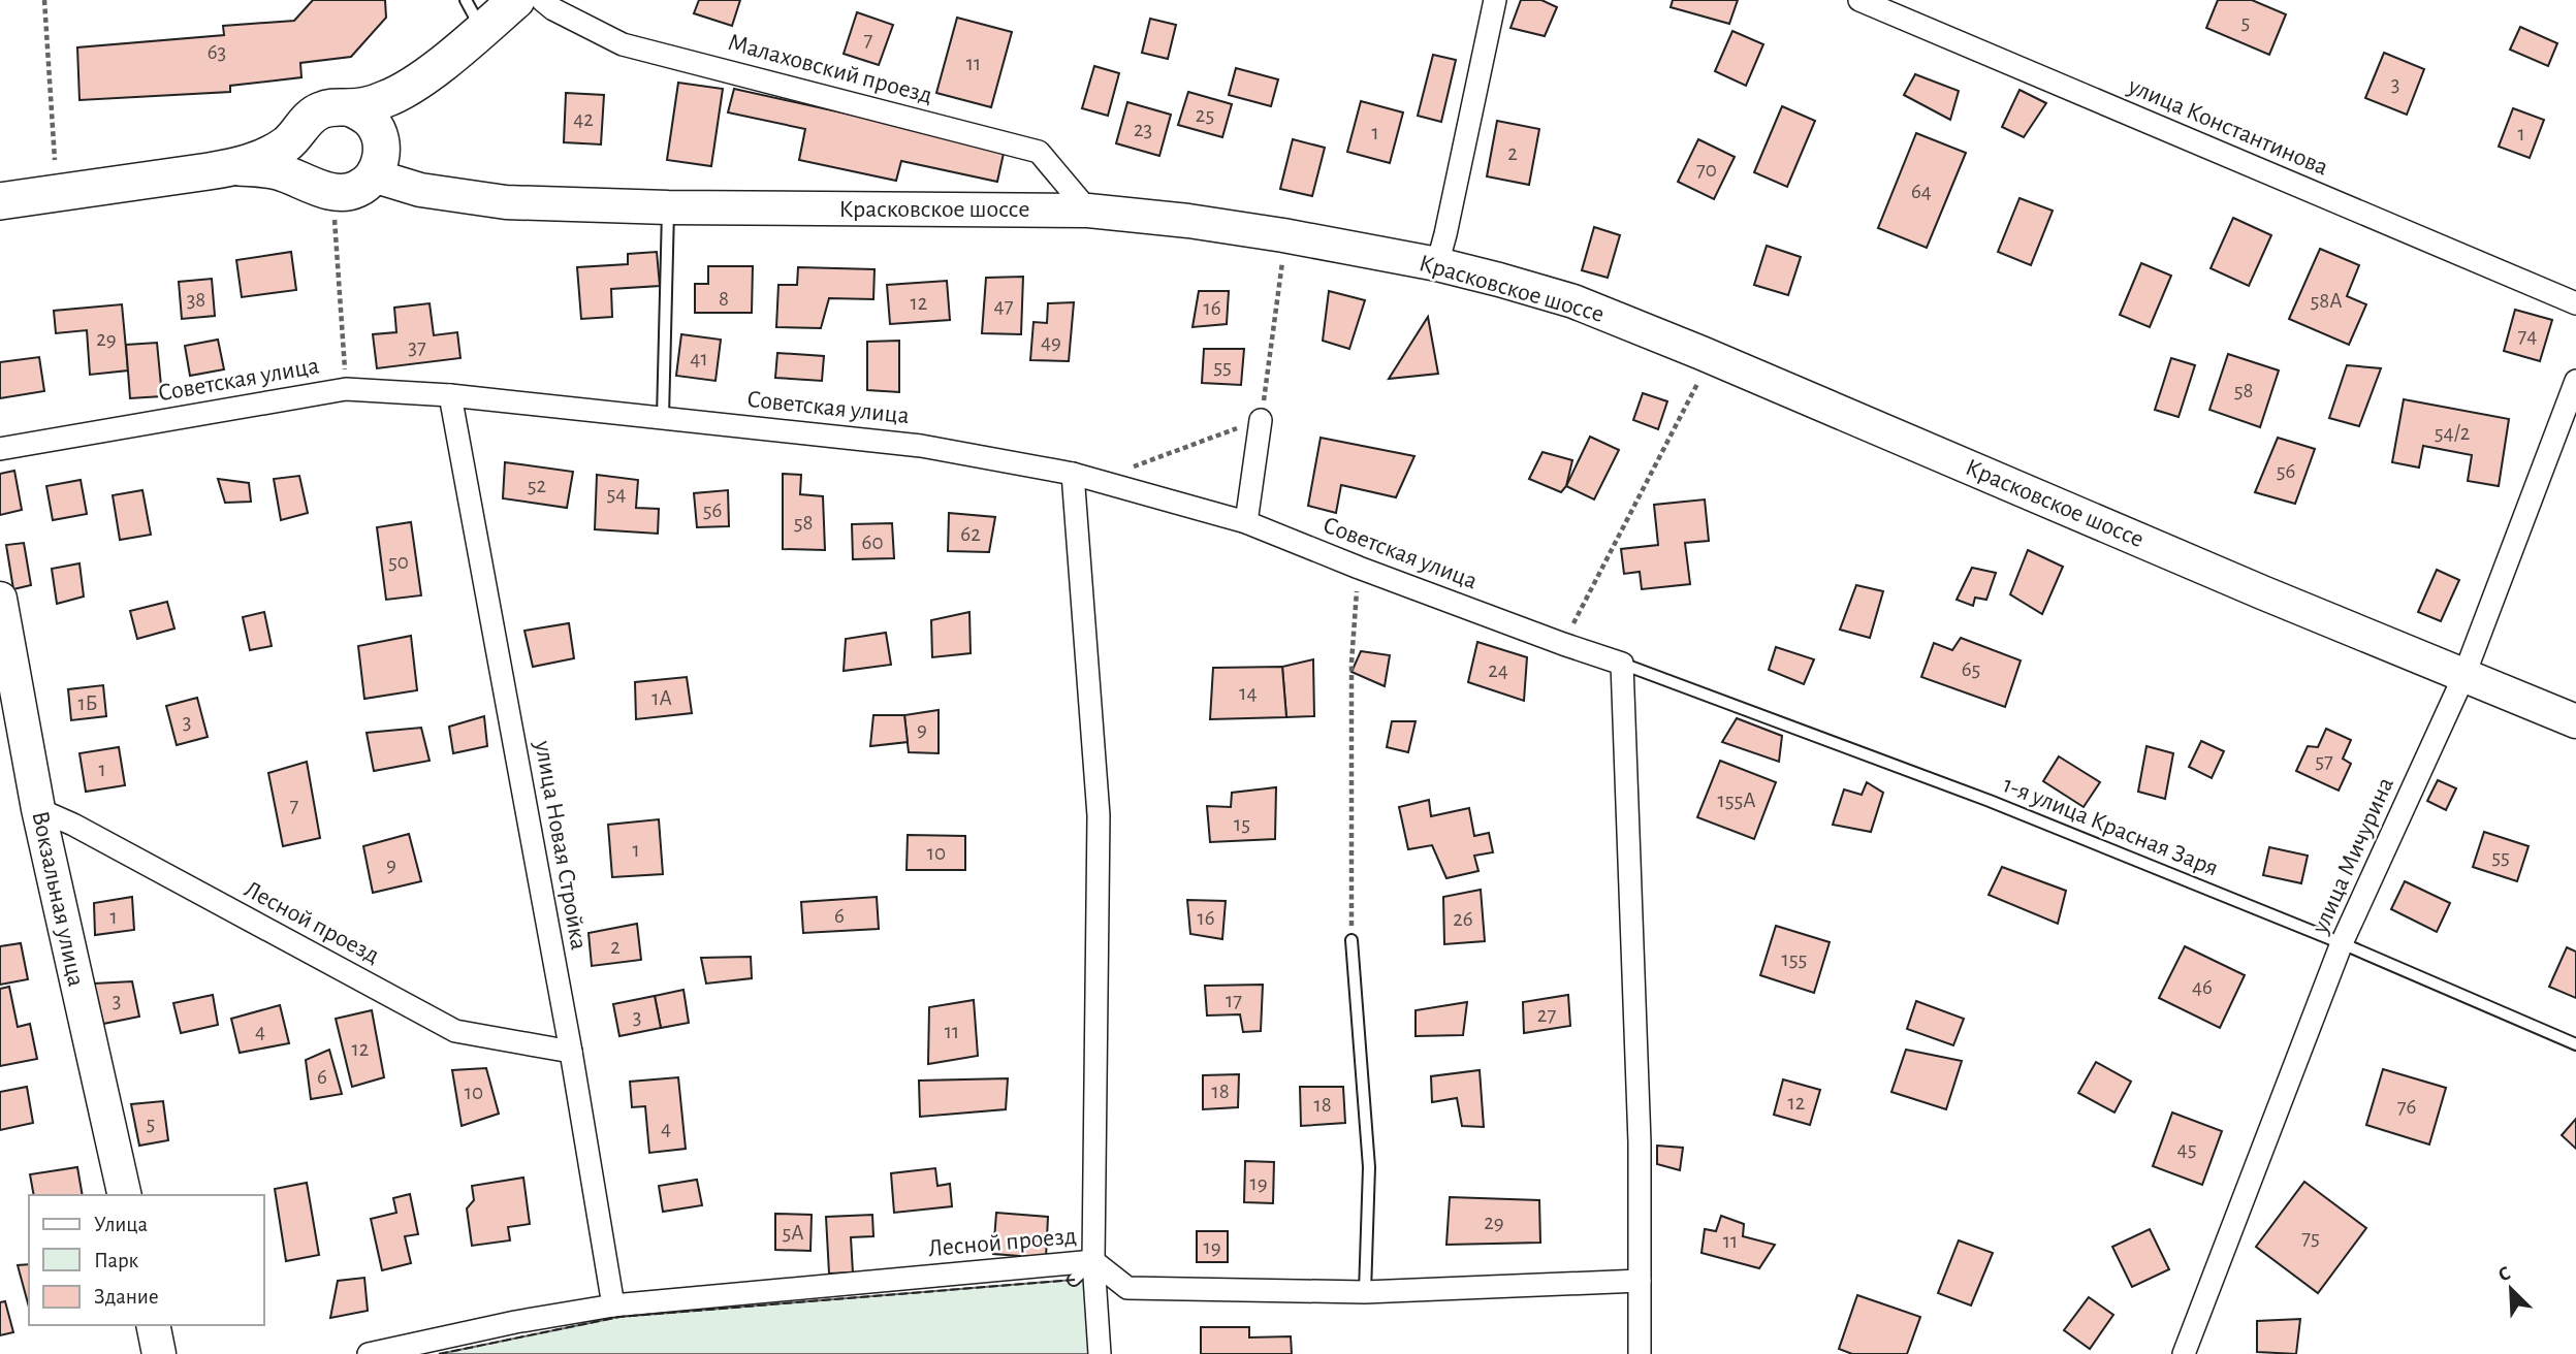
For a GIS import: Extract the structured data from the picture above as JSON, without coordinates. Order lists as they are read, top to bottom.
{
  "streets": {
    "main road": ["Красковское шоссе", "Вокзальная улица"],
    "street": [
      "Малаховский проезд",
      "улица Константинова",
      "Советская улица",
      "улица Новая Стройка",
      "улица Мичурина",
      "Лесной проезд"
    ],
    "lane": ["1-я улица Красная Заря"]
  },
  "crossings": [
    ["Малаховский проезд", "Красковское шоссе"],
    ["Красковское шоссе", "улица Мичурина"],
    ["Советская улица", "1-я улица Красная Заря"],
    ["Советская улица", "улица Новая Стройка"],
    ["1-я улица Красная Заря", "улица Мичурина"],
    ["улица Новая Стройка", "Лесной проезд"],
    ["Вокзальная улица", "Лесной проезд"]
  ],
  "house_numbers": [
    "5",
    "7",
    "63",
    "11",
    "3",
    "25",
    "42",
    "23",
    "1",
    "1",
    "2",
    "70",
    "64",
    "8",
    "38",
    "58А",
    "12",
    "47",
    "16",
    "74",
    "29",
    "49",
    "37",
    "41",
    "55",
    "58",
    "54/2",
    "56",
    "52",
    "54",
    "56",
    "58",
    "62",
    "60",
    "50",
    "65",
    "24",
    "14",
    "1А",
    "1Б",
    "3",
    "9",
    "57",
    "1",
    "155А",
    "7",
    "15",
    "1",
    "10",
    "55",
    "9",
    "6",
    "1",
    "16",
    "26",
    "2",
    "155",
    "46",
    "3",
    "17",
    "27",
    "3",
    "4",
    "11",
    "12",
    "6",
    "18",
    "10",
    "12",
    "18",
    "76",
    "5",
    "4",
    "45",
    "19",
    "29",
    "5А",
    "75",
    "11",
    "19"
  ],
  "legend": ["Улица", "Парк", "Здание"],
  "north": "top left"
}
